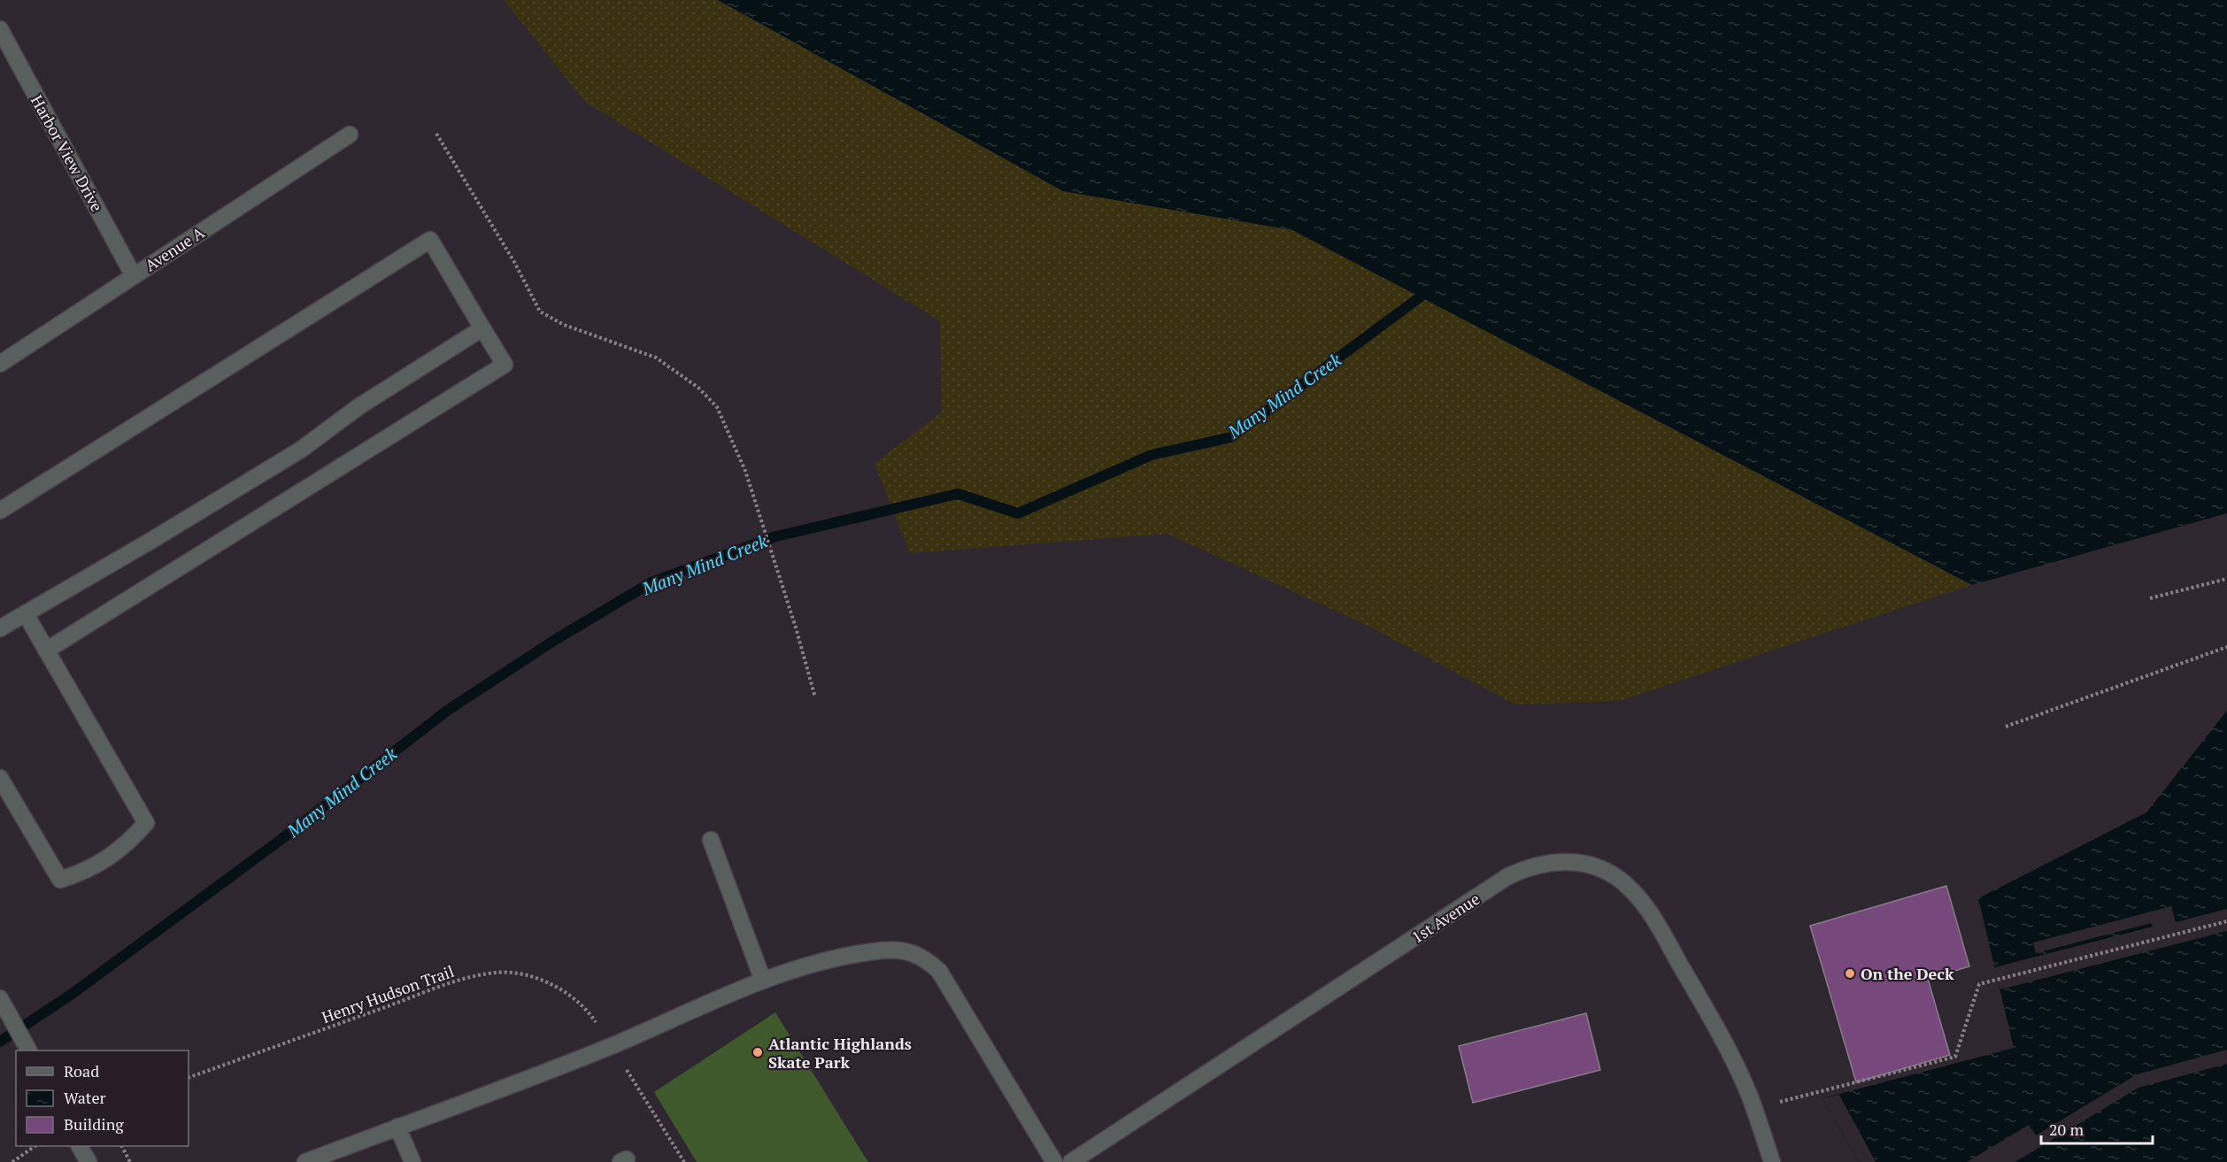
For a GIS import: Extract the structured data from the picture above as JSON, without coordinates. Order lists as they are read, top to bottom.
{
  "streets": {
    "street": ["Harbor View Drive", "Avenue A", "1st Avenue"],
    "path": ["Henry Hudson Trail"]
  },
  "crossings": [
    ["Harbor View Drive", "Avenue A"]
  ],
  "water": ["Many Mind Creek"],
  "places": ["On the Deck", "Atlantic Highlands Skate Park"],
  "legend": ["Road", "Water", "Building"],
  "scale_bar": "20 m"
}
